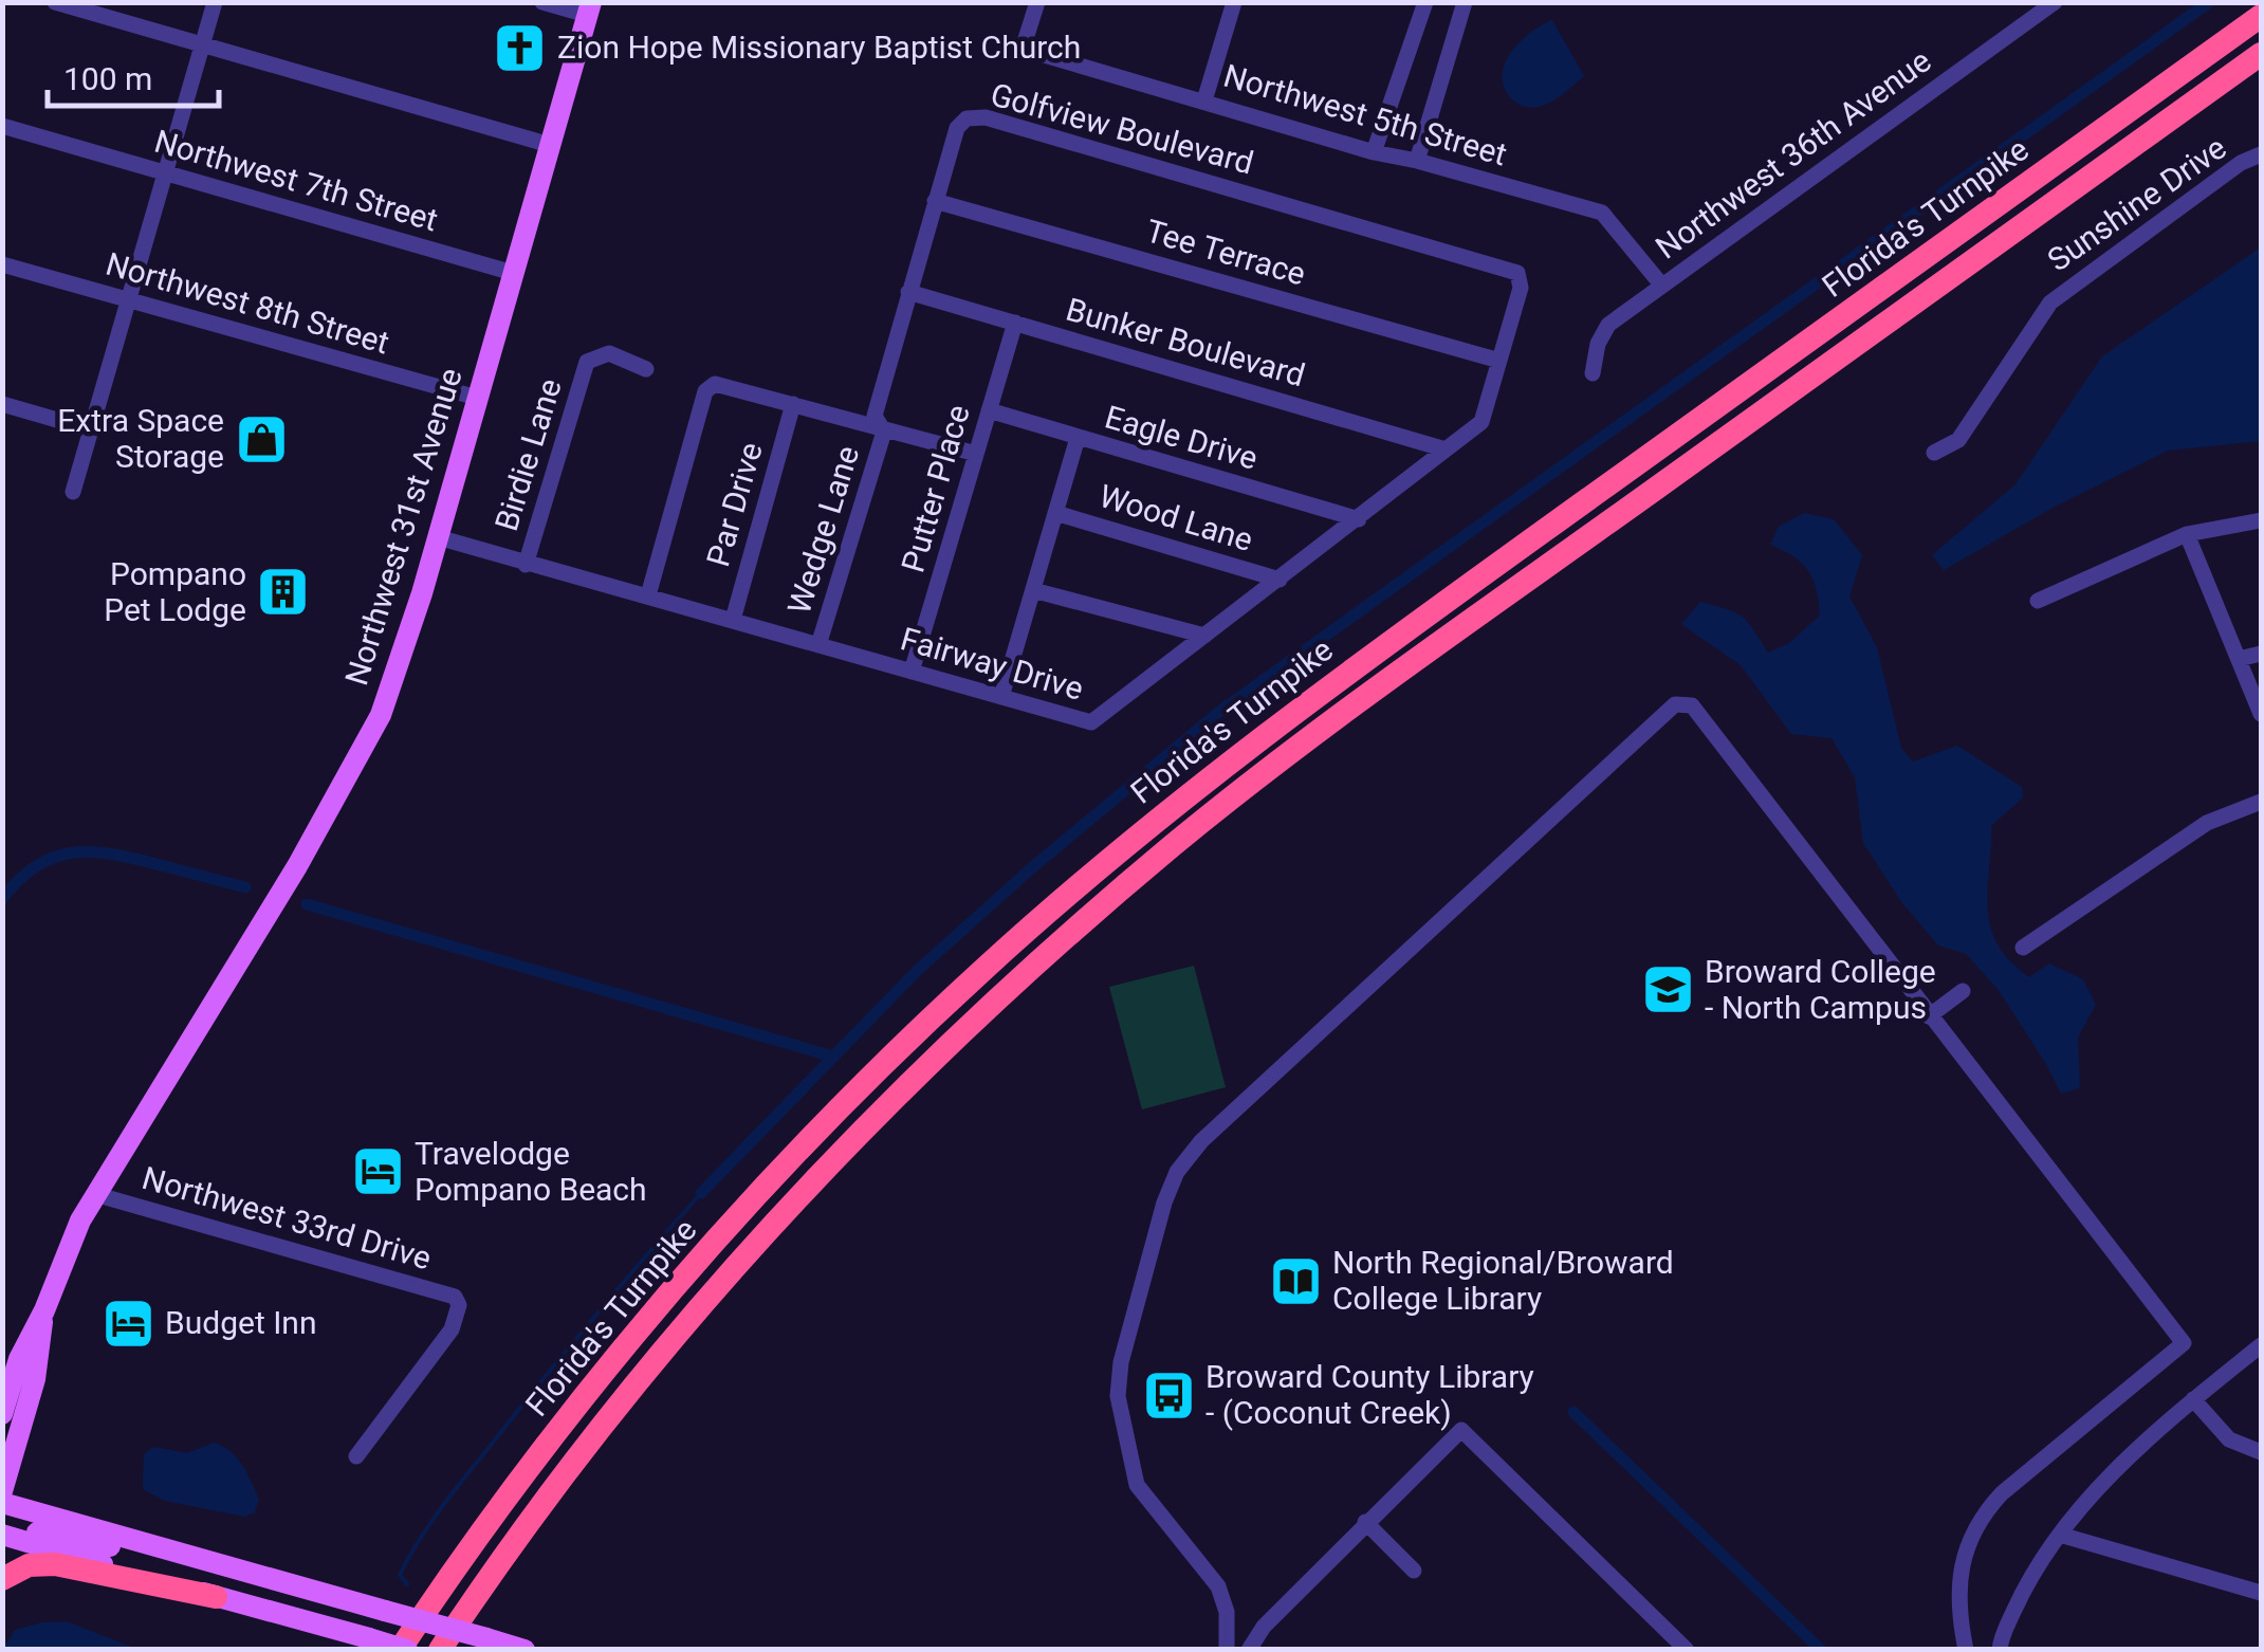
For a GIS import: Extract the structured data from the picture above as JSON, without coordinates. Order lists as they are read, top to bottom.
{
  "streets": {
    "highway": ["Florida's Turnpike"],
    "main road": ["Northwest 31st Avenue"],
    "street": [
      "Northwest 5th Street",
      "Golfview Boulevard",
      "Northwest 36th Avenue",
      "Northwest 7th Street",
      "Sunshine Drive",
      "Tee Terrace",
      "Northwest 8th Street",
      "Bunker Boulevard",
      "Eagle Drive",
      "Birdie Lane",
      "Putter Place",
      "Par Drive",
      "Wood Lane",
      "Wedge Lane",
      "Fairway Drive",
      "Northwest 33rd Drive"
    ]
  },
  "crossings": [
    ["Northwest 5th Street", "Northwest 36th Avenue"],
    ["Golfview Boulevard", "Tee Terrace"],
    ["Golfview Boulevard", "Bunker Boulevard"],
    ["Golfview Boulevard", "Wedge Lane"],
    ["Golfview Boulevard", "Fairway Drive"],
    ["Northwest 7th Street", "Northwest 31st Avenue"],
    ["Tee Terrace", "Fairway Drive"],
    ["Northwest 8th Street", "Northwest 31st Avenue"],
    ["Bunker Boulevard", "Putter Place"],
    ["Bunker Boulevard", "Fairway Drive"],
    ["Eagle Drive", "Putter Place"],
    ["Eagle Drive", "Fairway Drive"],
    ["Birdie Lane", "Fairway Drive"],
    ["Putter Place", "Fairway Drive"],
    ["Par Drive", "Fairway Drive"],
    ["Wood Lane", "Fairway Drive"],
    ["Northwest 31st Avenue", "Fairway Drive"],
    ["Northwest 31st Avenue", "Northwest 33rd Drive"],
    ["Wedge Lane", "Fairway Drive"]
  ],
  "places": {
    "church": ["Zion Hope Missionary Baptist Church"],
    "shop": ["Extra Space Storage"],
    "building": ["Pompano Pet Lodge"],
    "school or university": ["Broward College - North Campus"],
    "hotel": ["Travelodge Pompano Beach", "Budget Inn"],
    "library": ["North Regional/Broward College Library"],
    "bus stop": ["Broward County Library - (Coconut Creek)"]
  },
  "scale_bar": "100 m"
}
